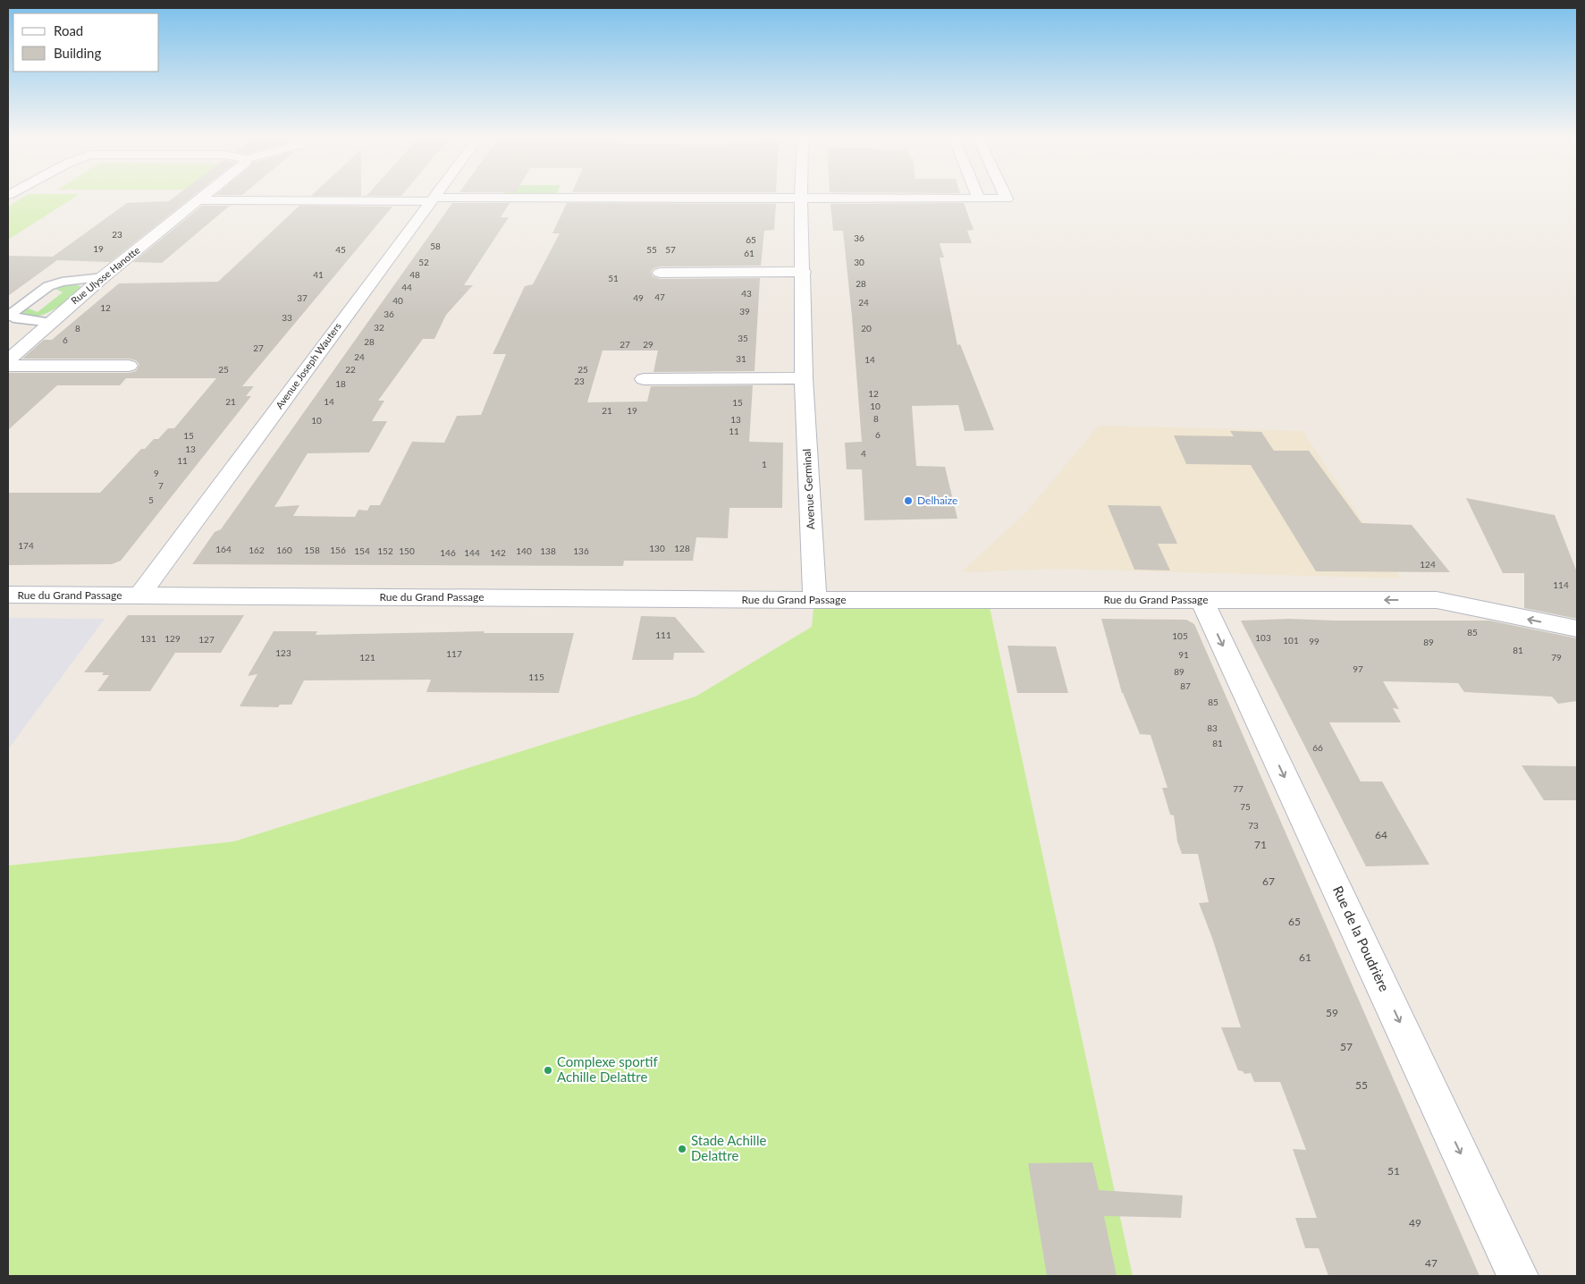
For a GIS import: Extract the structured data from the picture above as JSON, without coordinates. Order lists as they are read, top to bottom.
{
  "streets": {
    "street": [
      "Rue Ulysse Hanotte",
      "Avenue Joseph Wauters",
      "Avenue Germinal",
      "Rue du Grand Passage",
      "Rue de la Poudrière"
    ]
  },
  "crossings": [
    ["Avenue Joseph Wauters", "Rue du Grand Passage"],
    ["Avenue Germinal", "Rue du Grand Passage"],
    ["Rue du Grand Passage", "Rue de la Poudrière"]
  ],
  "one_way": ["Rue de la Poudrière"],
  "places": ["Delhaize", "Complexe sportif Achille Delattre", "Stade Achille Delattre"],
  "house_numbers": [
    "23",
    "36",
    "65",
    "58",
    "19",
    "45",
    "55",
    "57",
    "61",
    "52",
    "30",
    "41",
    "48",
    "51",
    "28",
    "44",
    "43",
    "47",
    "37",
    "49",
    "40",
    "24",
    "12",
    "39",
    "36",
    "33",
    "32",
    "8",
    "20",
    "35",
    "6",
    "28",
    "27",
    "29",
    "27",
    "24",
    "31",
    "14",
    "25",
    "22",
    "25",
    "23",
    "18",
    "12",
    "21",
    "14",
    "15",
    "10",
    "21",
    "19",
    "8",
    "13",
    "10",
    "11",
    "6",
    "15",
    "13",
    "4",
    "11",
    "1",
    "9",
    "7",
    "5",
    "174",
    "130",
    "128",
    "164",
    "162",
    "160",
    "158",
    "156",
    "154",
    "152",
    "150",
    "140",
    "138",
    "136",
    "146",
    "144",
    "142",
    "124",
    "114",
    "85",
    "111",
    "105",
    "103",
    "131",
    "129",
    "127",
    "101",
    "99",
    "89",
    "81",
    "123",
    "117",
    "91",
    "121",
    "79",
    "97",
    "89",
    "115",
    "87",
    "85",
    "83",
    "81",
    "66",
    "77",
    "75",
    "73",
    "64",
    "71",
    "67",
    "65",
    "61",
    "59",
    "57",
    "55",
    "51",
    "49",
    "47"
  ],
  "legend": ["Road", "Building"]
}
